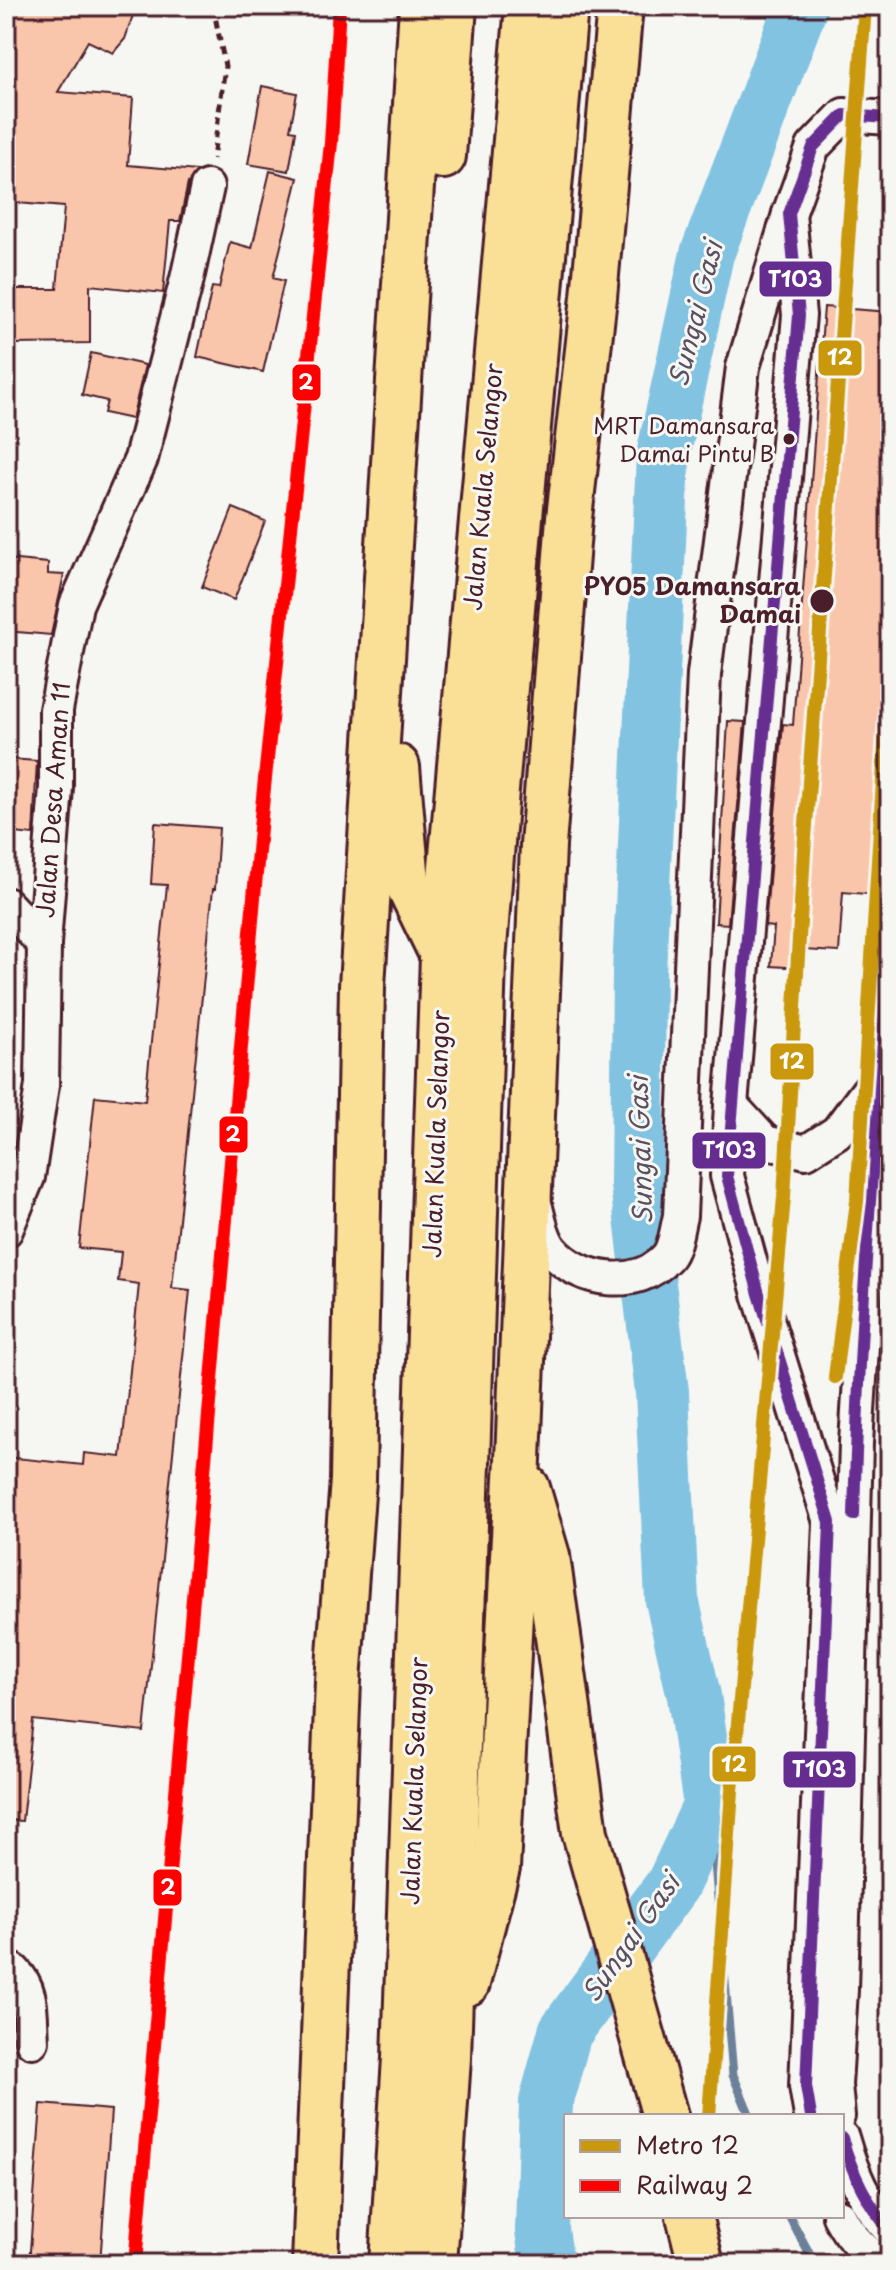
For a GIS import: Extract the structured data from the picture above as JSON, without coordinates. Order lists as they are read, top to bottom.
{
  "streets": {
    "highway": ["Jalan Kuala Selangor"],
    "street": ["Jalan Desa Aman 11"]
  },
  "water": ["Sungai Gasi"],
  "places": ["MRT Damansara Damai Pintu B", "PY05 Damansara Damai"],
  "lines": ["metro line 12", "rail line 2", "transit line T103"],
  "legend": ["Metro 12", "Railway 2"]
}
